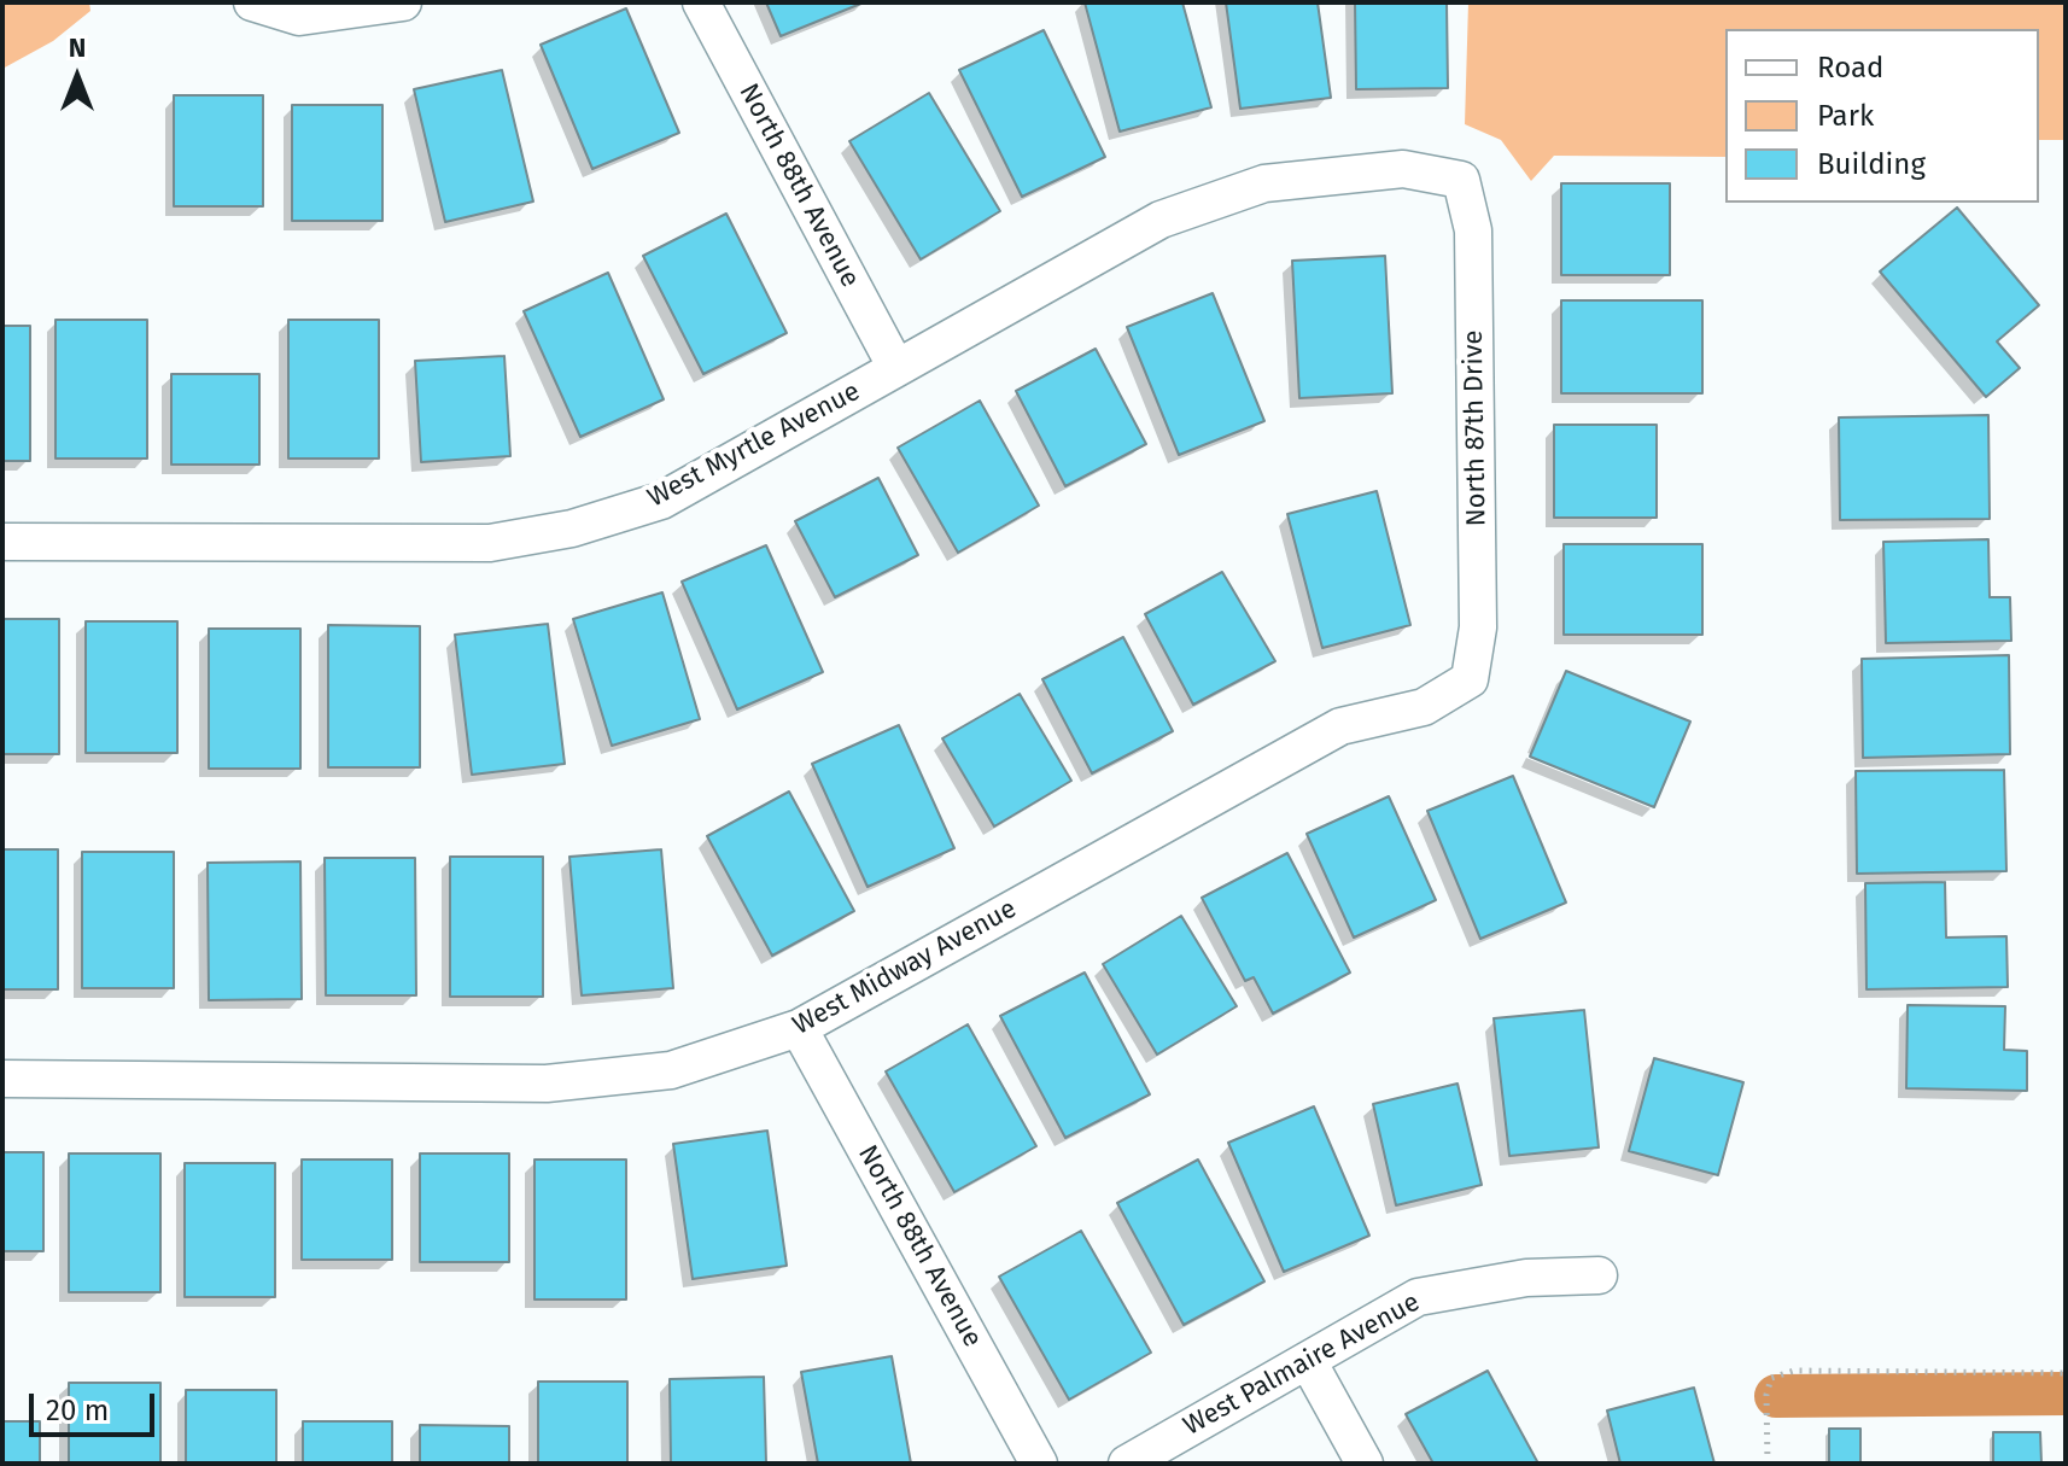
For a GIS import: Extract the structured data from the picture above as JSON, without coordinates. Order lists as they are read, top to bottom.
{
  "streets": {
    "street": [
      "North 88th Avenue",
      "North 87th Drive",
      "West Myrtle Avenue",
      "West Midway Avenue",
      "West Palmaire Avenue"
    ]
  },
  "crossings": [
    ["North 88th Avenue", "West Myrtle Avenue"],
    ["North 88th Avenue", "West Midway Avenue"],
    ["North 87th Drive", "West Myrtle Avenue"],
    ["North 87th Drive", "West Midway Avenue"]
  ],
  "legend": ["Road", "Park", "Building"],
  "scale_bar": "20 m",
  "north": "top"
}
